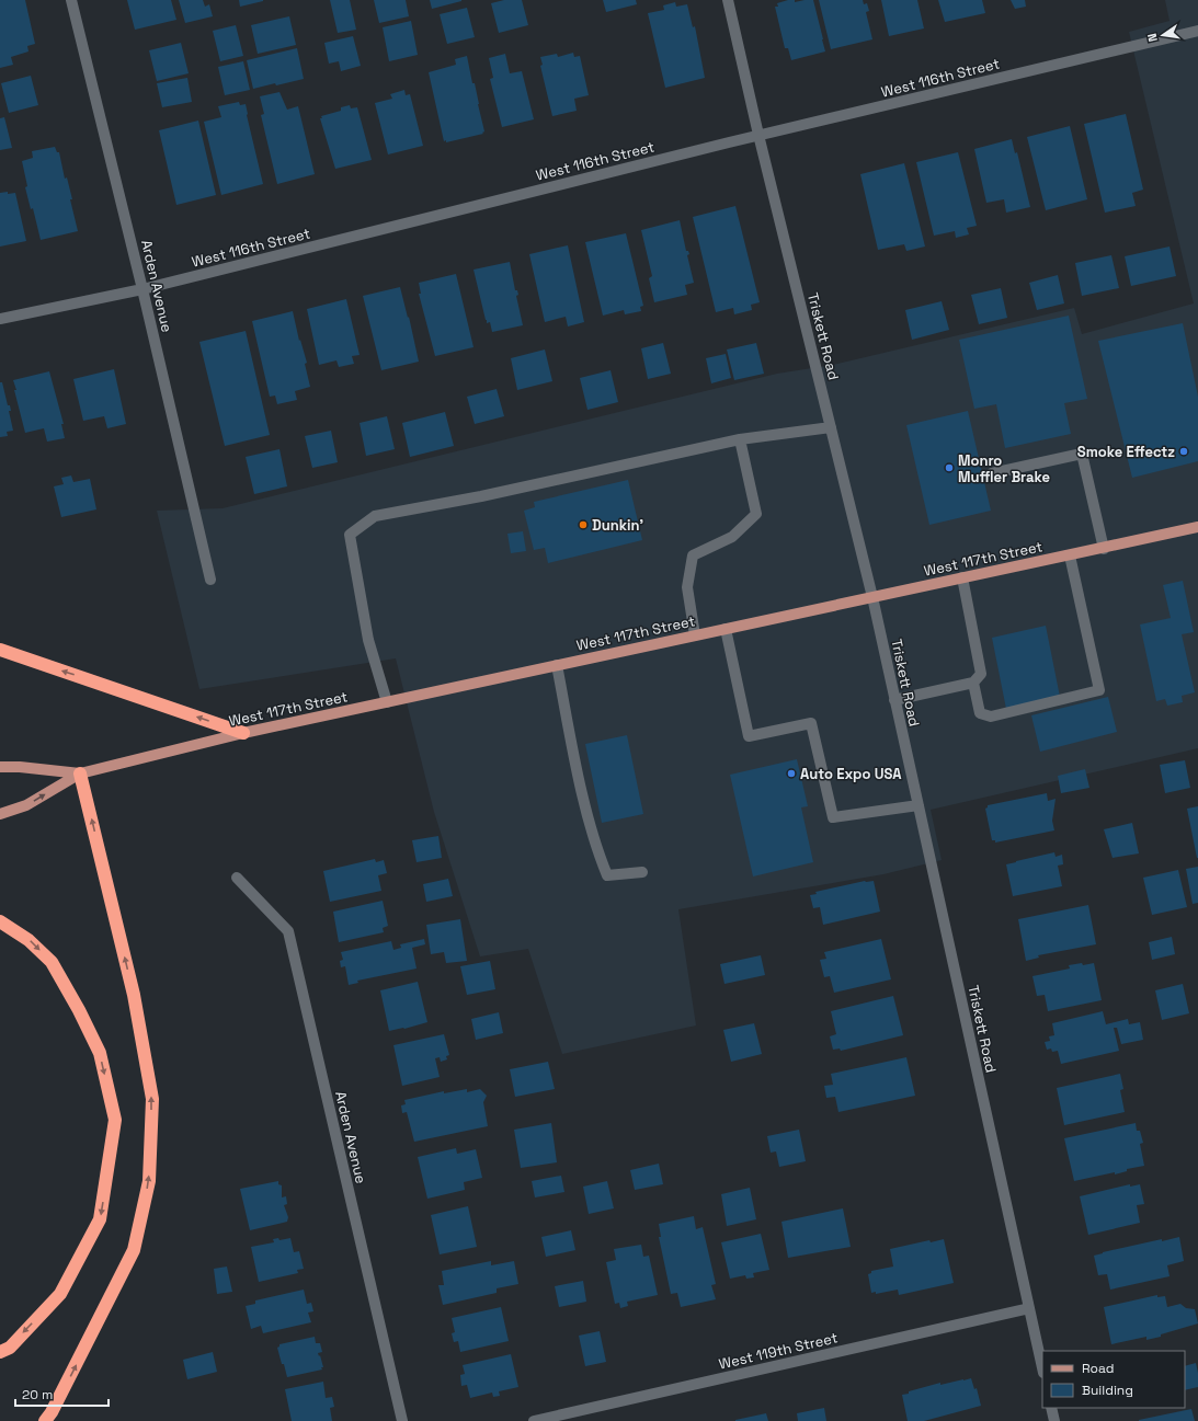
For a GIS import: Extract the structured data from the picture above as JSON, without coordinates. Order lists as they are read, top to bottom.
{
  "streets": {
    "main road": ["West 117th Street"],
    "street": [
      "West 116th Street",
      "Arden Avenue",
      "Triskett Road",
      "West 119th Street"
    ]
  },
  "crossings": [
    ["West 116th Street", "Arden Avenue"],
    ["West 116th Street", "Triskett Road"],
    ["Triskett Road", "West 117th Street"],
    ["Triskett Road", "West 119th Street"]
  ],
  "places": [
    "Smoke Effectz",
    "Monro Muffler Brake",
    "Dunkin'",
    "Auto Expo USA"
  ],
  "legend": ["Road", "Building"],
  "scale_bar": "20 m",
  "north": "left"
}
